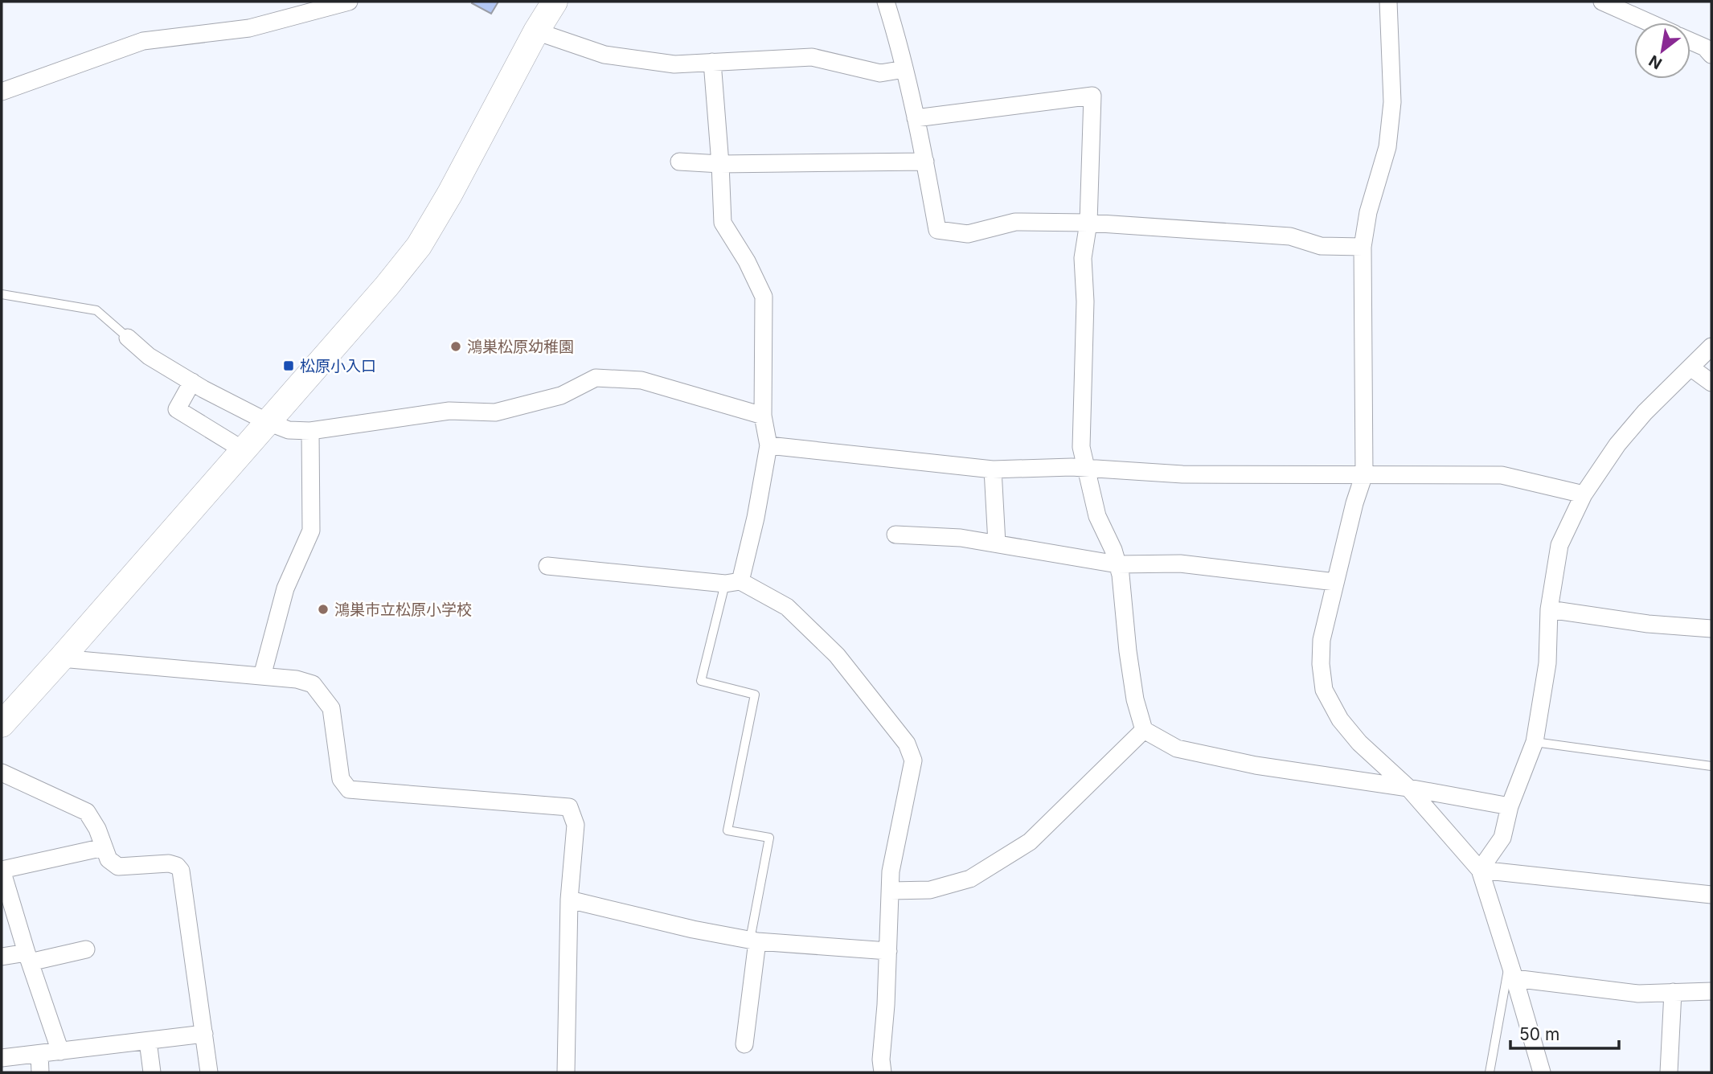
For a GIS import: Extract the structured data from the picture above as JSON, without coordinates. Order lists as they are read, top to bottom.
{
  "places": {
    "other": ["鴻巣松原幼稚園", "鴻巣市立松原小学校"],
    "transit": ["松原小入口"]
  },
  "scale_bar": "50 m",
  "north": "bottom left"
}
